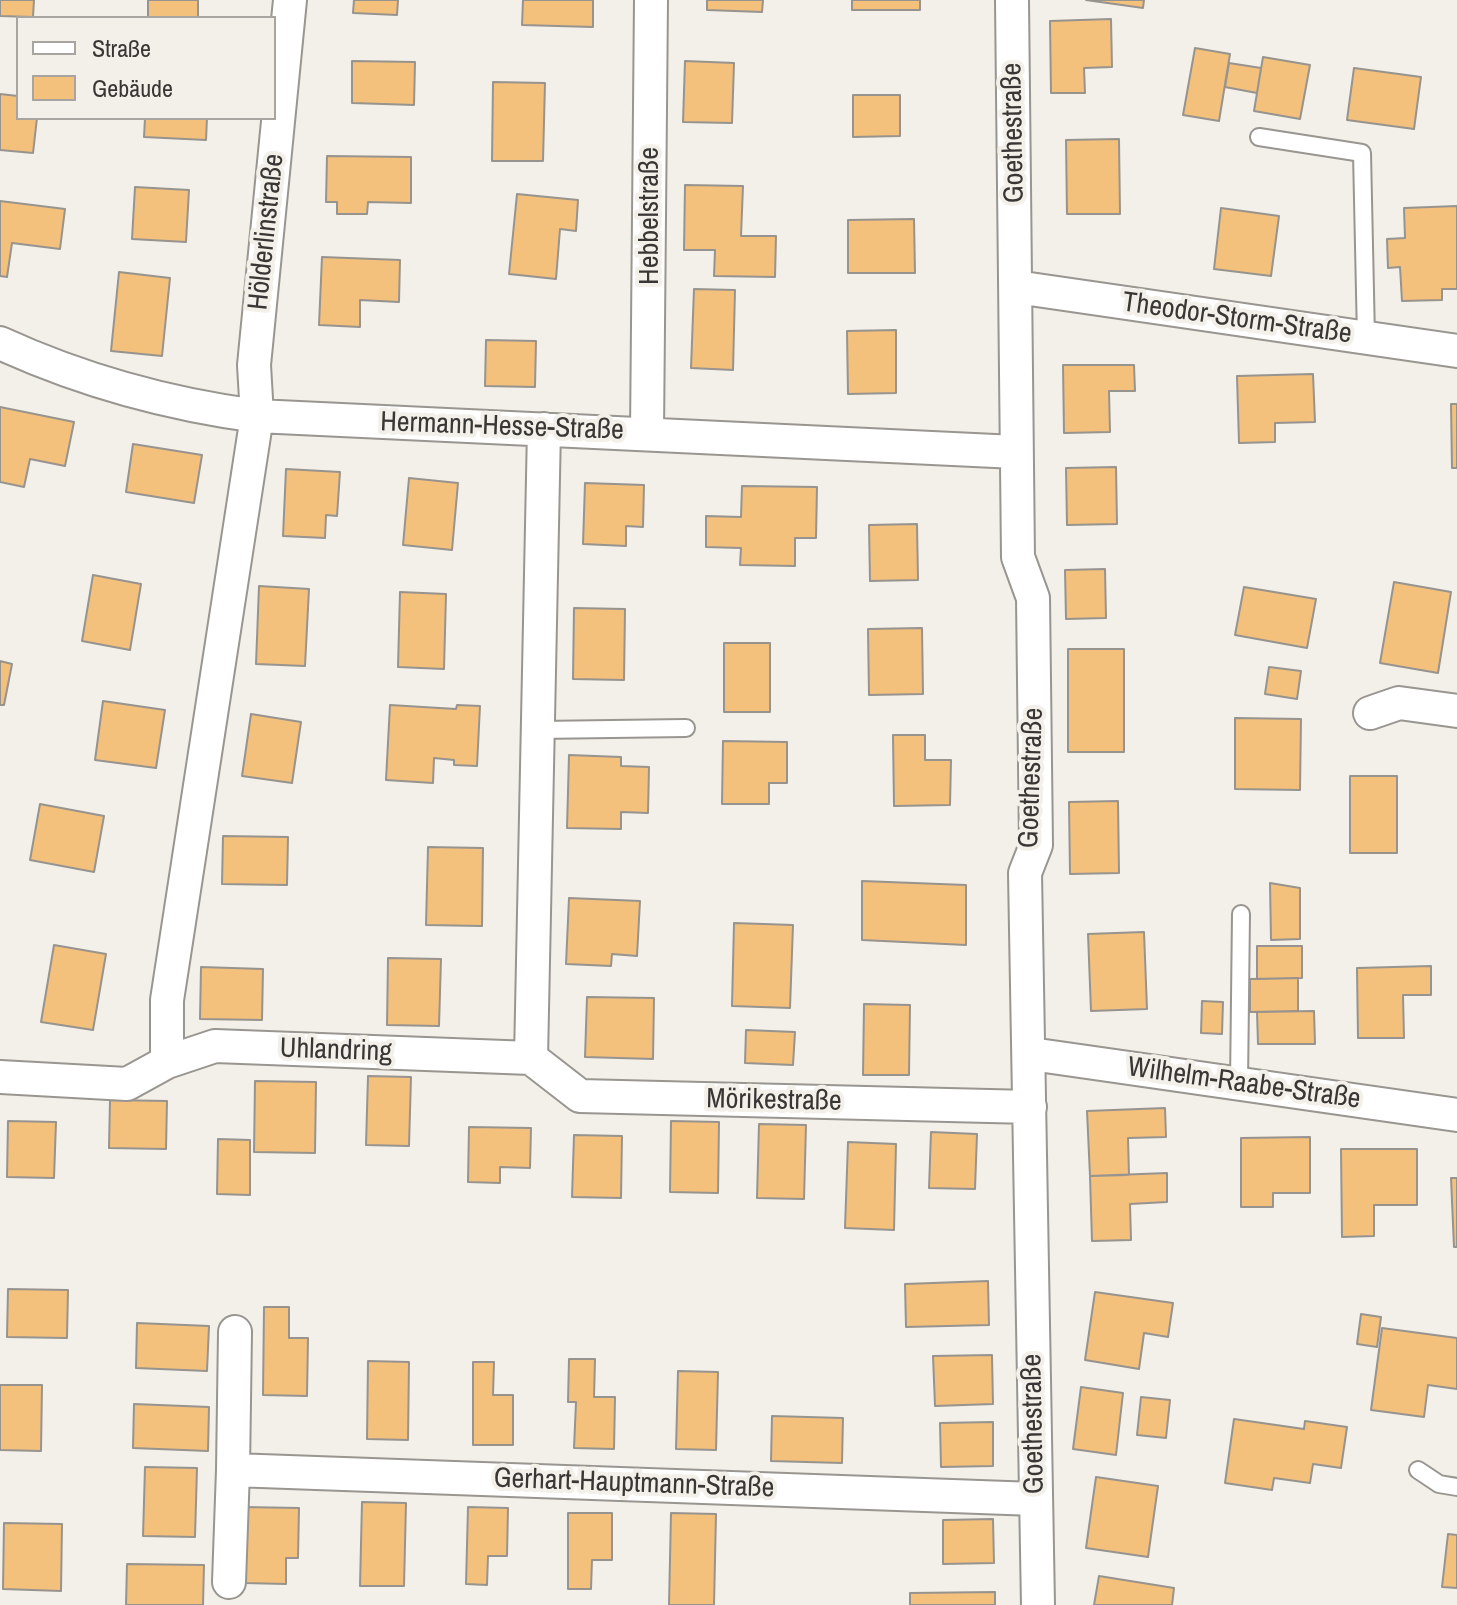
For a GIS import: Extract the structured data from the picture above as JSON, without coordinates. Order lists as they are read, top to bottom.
{
  "streets": {
    "street": [
      "Goethestraße",
      "Hebbelstraße",
      "Hölderlinstraße",
      "Theodor-Storm-Straße",
      "Hermann-Hesse-Straße",
      "Uhlandring",
      "Wilhelm-Raabe-Straße",
      "Mörikestraße",
      "Gerhart-Hauptmann-Straße"
    ]
  },
  "crossings": [
    ["Goethestraße", "Theodor-Storm-Straße"],
    ["Goethestraße", "Hermann-Hesse-Straße"],
    ["Goethestraße", "Wilhelm-Raabe-Straße"],
    ["Goethestraße", "Mörikestraße"],
    ["Goethestraße", "Gerhart-Hauptmann-Straße"],
    ["Hebbelstraße", "Hermann-Hesse-Straße"],
    ["Hölderlinstraße", "Hermann-Hesse-Straße"],
    ["Uhlandring", "Mörikestraße"]
  ],
  "legend": ["Straße", "Gebäude"]
}
